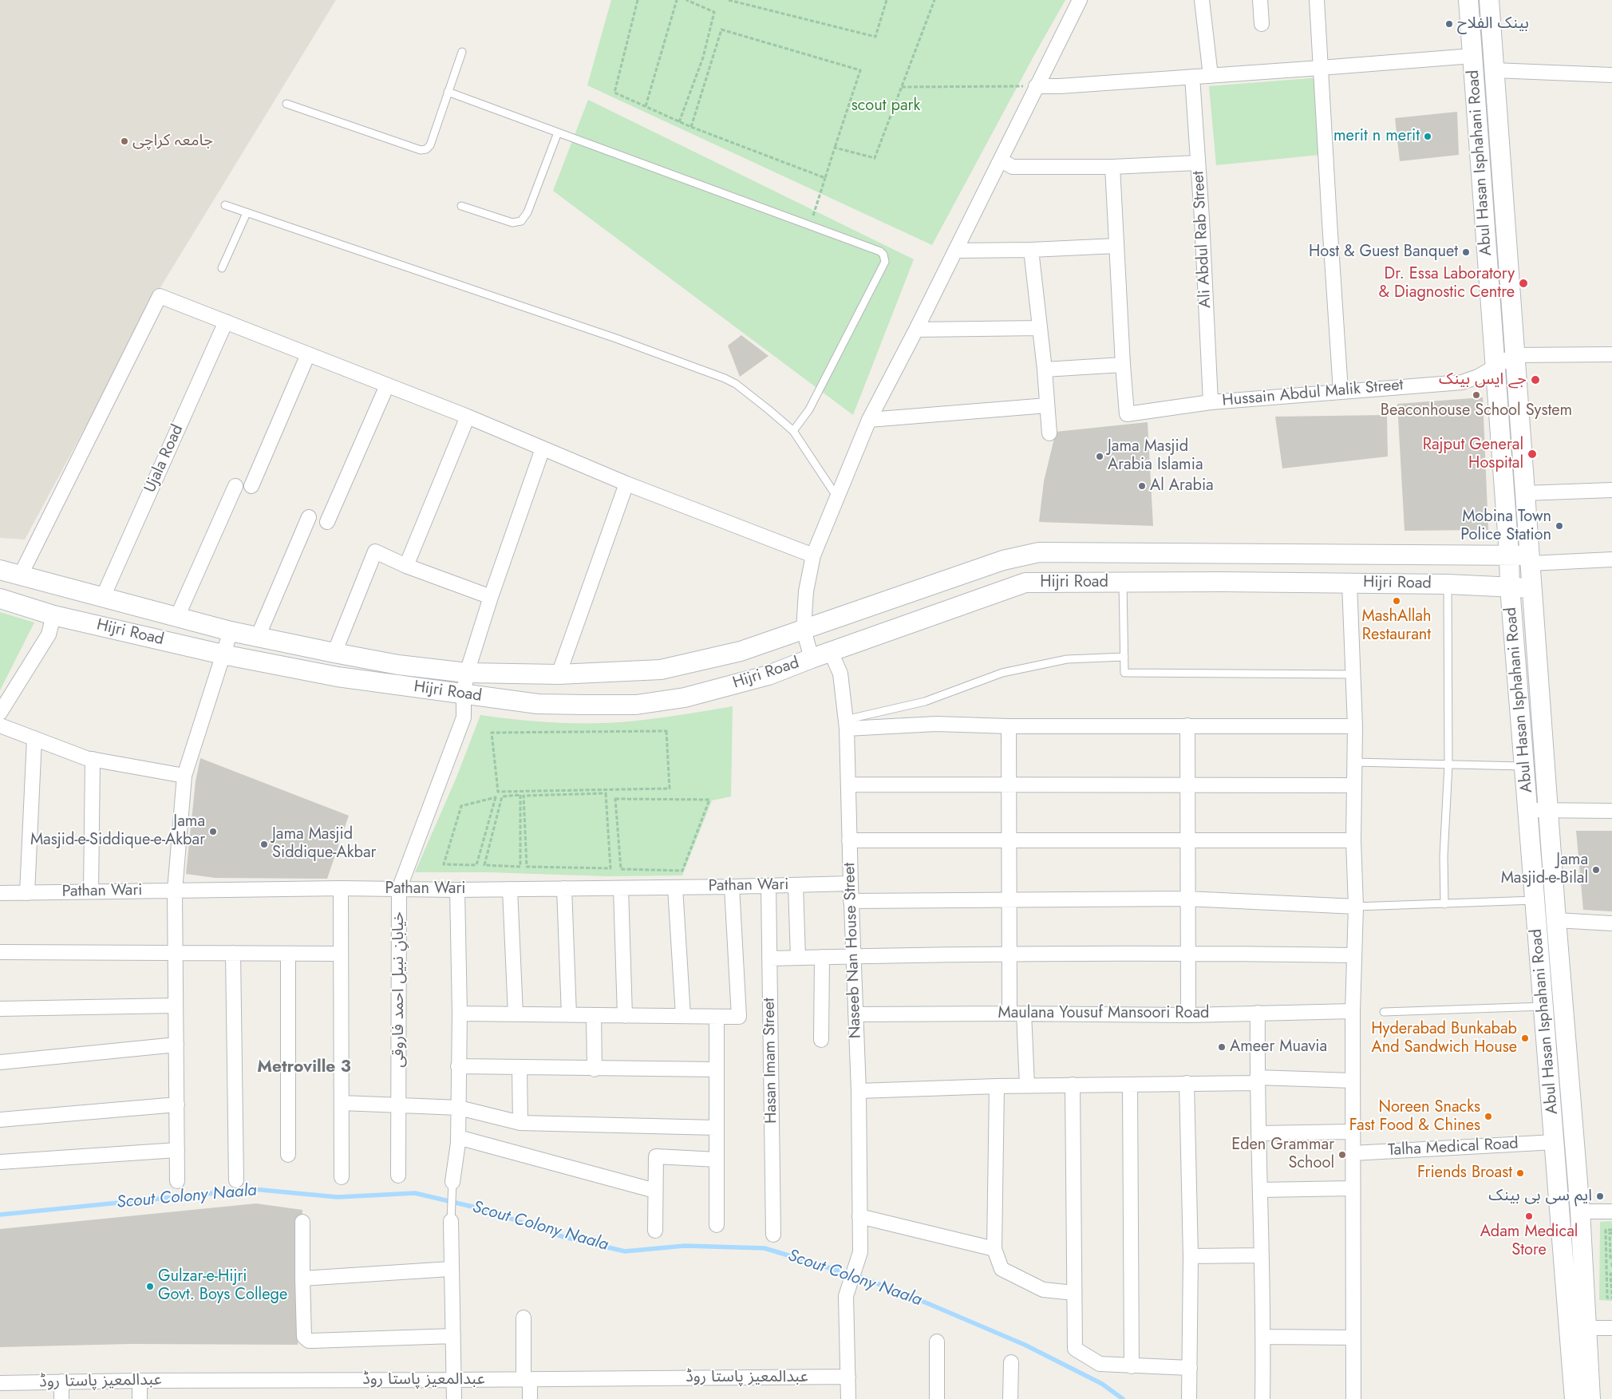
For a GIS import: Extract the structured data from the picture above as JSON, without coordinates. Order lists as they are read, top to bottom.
{
  "streets": {
    "main road": ["Abul Hasan Isphahani Road", "Hijri Road"],
    "street": [
      "Ali Abdul Rab Street",
      "Hussain Abdul Malik Street",
      "Ujala Road",
      "Pathan Wari",
      "Naseeb Nan House Street",
      "خیابانِ نبیل احمد فاروقی",
      "Maulana Yousuf Mansoori Road",
      "Hasan Imam Street",
      "Talha Medical Road",
      "عبدالمعیز پاستا روڈ"
    ]
  },
  "crossings": [
    ["Abul Hasan Isphahani Road", "Hussain Abdul Malik Street"],
    ["Abul Hasan Isphahani Road", "Hijri Road"],
    ["Abul Hasan Isphahani Road", "Talha Medical Road"],
    ["Ali Abdul Rab Street", "Hussain Abdul Malik Street"],
    ["Ujala Road", "Hijri Road"],
    ["Hijri Road", "Naseeb Nan House Street"],
    ["Hijri Road", "خیابانِ نبیل احمد فاروقی"],
    ["Pathan Wari", "Naseeb Nan House Street"],
    ["Pathan Wari", "خیابانِ نبیل احمد فاروقی"],
    ["Pathan Wari", "Hasan Imam Street"],
    ["Naseeb Nan House Street", "Maulana Yousuf Mansoori Road"],
    ["Naseeb Nan House Street", "عبدالمعیز پاستا روڈ"]
  ],
  "districts": ["Metroville 3"],
  "water": ["Scout Colony Naala"],
  "parks": ["scout park"],
  "places": [
    "بینک الفلاح",
    "merit n merit",
    "جامعہ کراچی",
    "Host & Guest Banquet",
    "Dr. Essa Laboratory & Diagnostic Centre",
    "جے ایس بینک",
    "Beaconhouse School System",
    "Rajput General Hospital",
    "Jama Masjid Arabia Islamia",
    "Al Arabia",
    "Mobina Town Police Station",
    "MashAllah Restaurant",
    "Jama Masjid-e-Siddique-e-Akbar",
    "Jama Masjid Siddique-Akbar",
    "Jama Masjid-e-Bilal",
    "Hyderabad Bunkabab And Sandwich House",
    "Ameer Muavia",
    "Noreen Snacks Fast Food & Chines",
    "Eden Grammar School",
    "Friends Broast",
    "ایم سی بی بینک",
    "Adam Medical Store",
    "Gulzar-e-Hijri Govt. Boys College"
  ]
}
